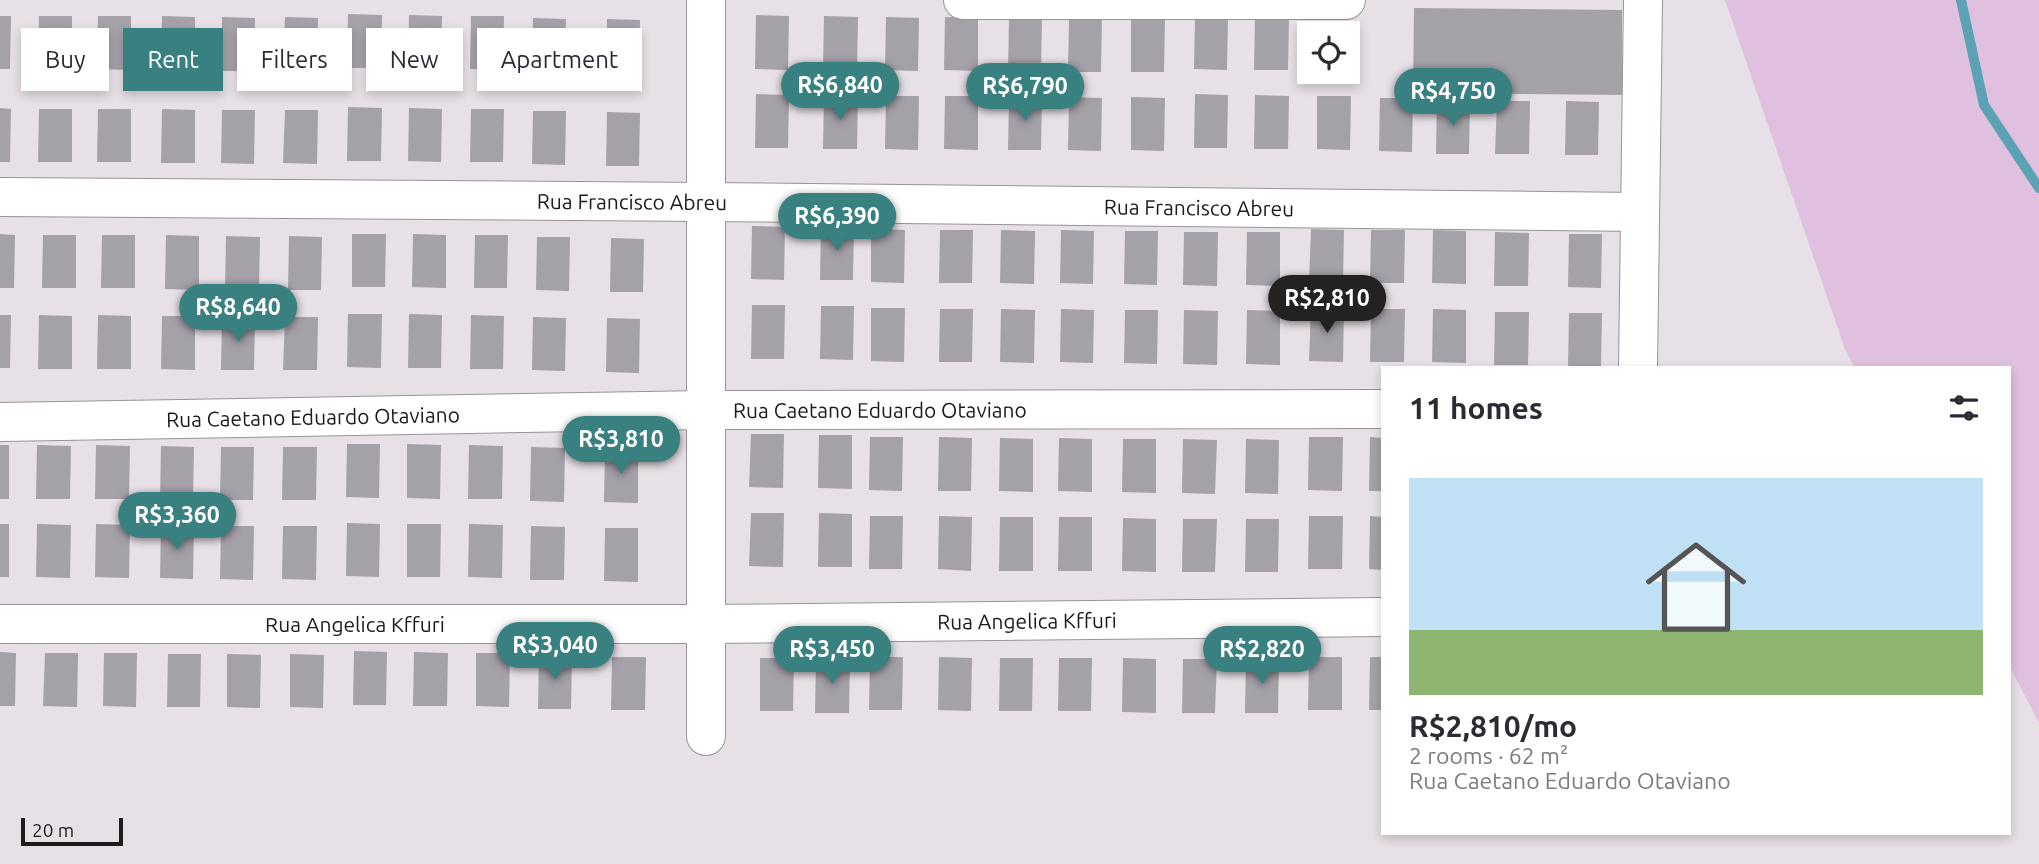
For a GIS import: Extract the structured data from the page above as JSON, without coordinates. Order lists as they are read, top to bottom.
{
  "streets": {
    "street": ["Rua Francisco Abreu", "Rua Caetano Eduardo Otaviano", "Rua Angelica Kffuri"]
  },
  "scale_bar": "20 m",
  "page": {
    "chip": [
      "Buy",
      "Rent",
      "Filters",
      "New",
      "Apartment"
    ],
    "price": [
      "R$6,840",
      "R$6,790",
      "R$4,750",
      "R$6,390",
      "R$2,810",
      "R$8,640",
      "R$3,810",
      "R$3,360",
      "R$3,040",
      "R$3,450",
      "R$2,820"
    ],
    "heading": "11 homes",
    "list": [
      {
        "name": "R$2,810/mo",
        "note": "2 rooms · 62 m² · Rua Caetano Eduardo Otaviano"
      }
    ],
    "scale": "20 m"
  }
}
